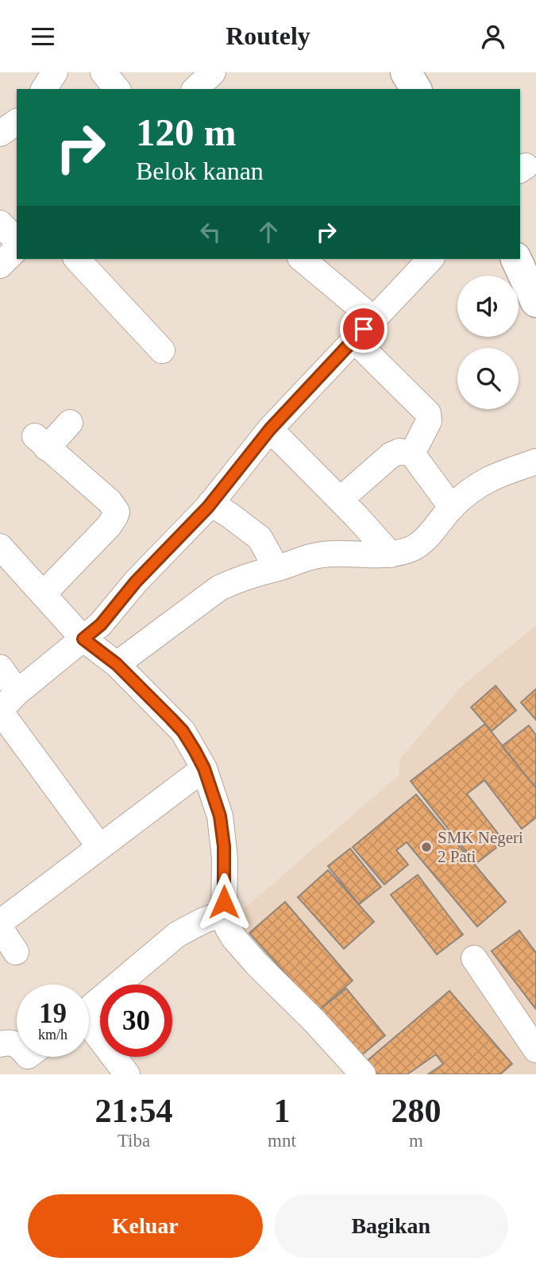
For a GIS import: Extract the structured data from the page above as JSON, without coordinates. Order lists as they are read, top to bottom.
{
  "places": ["SMK Negeri 2 Pati"],
  "page": {
    "header": "Routely",
    "turn": ["120 m", "Belok kanan"],
    "speed": "19 km/h",
    "limit": "30",
    "eta": [
      "21:54",
      "Tiba",
      "1",
      "mnt",
      "280",
      "m"
    ],
    "buttons": ["Keluar", "Bagikan"]
  }
}
